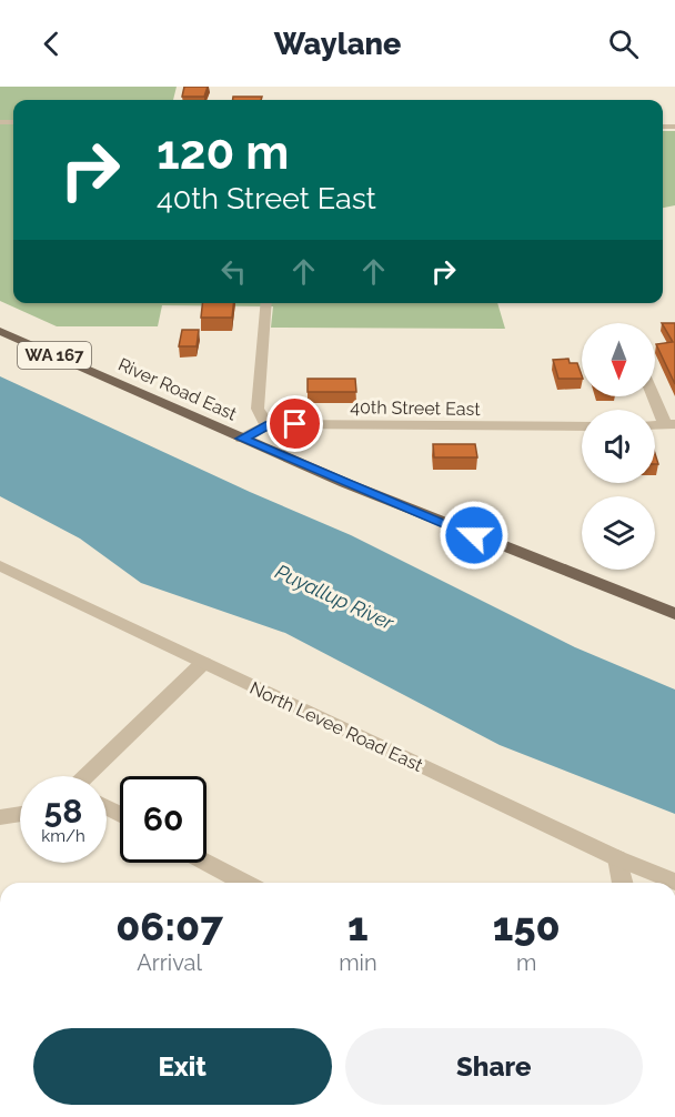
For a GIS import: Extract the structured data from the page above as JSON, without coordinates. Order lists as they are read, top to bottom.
{
  "streets": {
    "main road": ["WA 167", "River Road East"],
    "street": ["40th Street East", "North Levee Road East"]
  },
  "crossings": [
    ["River Road East", "40th Street East"]
  ],
  "water": ["Puyallup River"],
  "north": "bottom",
  "page": {
    "header": "Waylane",
    "turn": ["120 m", "40th Street East"],
    "speed": "58 km/h",
    "limit": "60",
    "eta": [
      "06:07",
      "Arrival",
      "1",
      "min",
      "150",
      "m"
    ],
    "buttons": ["Exit", "Share"]
  }
}
